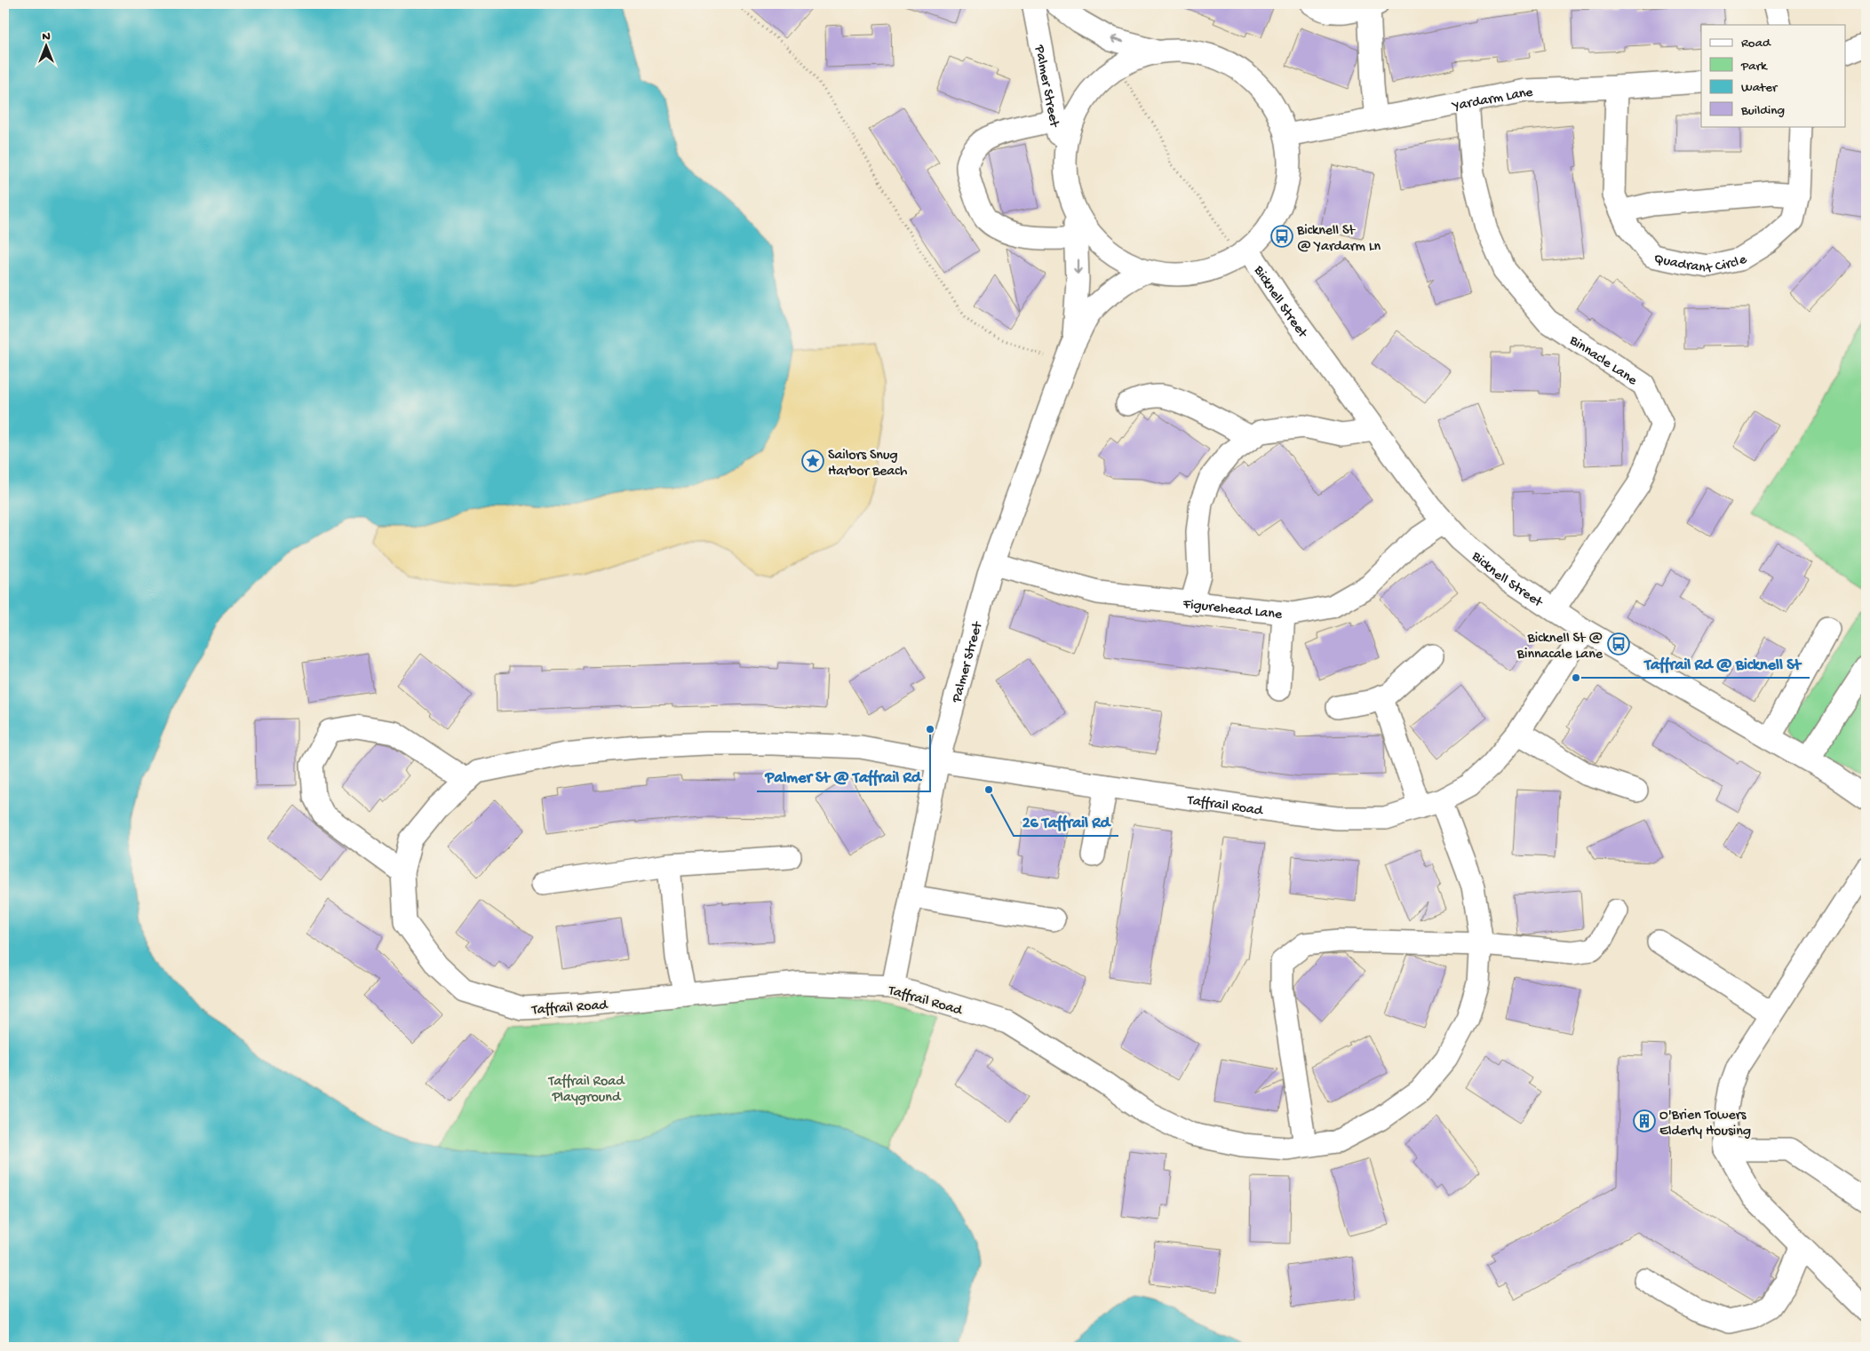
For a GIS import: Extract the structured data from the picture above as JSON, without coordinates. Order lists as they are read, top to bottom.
{
  "streets": {
    "street": [
      "Palmer Street",
      "Yardarm Lane",
      "Quadrant Circle",
      "Bicknell Street",
      "Binnacle Lane",
      "Figurehead Lane",
      "Taffrail Road"
    ]
  },
  "crossings": [
    ["Palmer Street", "Figurehead Lane"],
    ["Palmer Street", "Taffrail Road"],
    ["Yardarm Lane", "Quadrant Circle"],
    ["Yardarm Lane", "Binnacle Lane"],
    ["Bicknell Street", "Binnacle Lane"],
    ["Bicknell Street", "Figurehead Lane"],
    ["Bicknell Street", "Taffrail Road"]
  ],
  "parks": ["Taffrail Road Playground"],
  "places": {
    "bus stop": ["Bicknell St @ Yardarm Ln", "Bicknell St @ Binnacale Lane"],
    "place": ["Sailors Snug Harbor Beach"],
    "other": ["Taffrail Rd @ Bicknell St", "Palmer St @ Taffrail Rd", "26 Taffrail Rd"],
    "building": ["O'Brien Towers Elderly Housing"]
  },
  "legend": [
    "Road",
    "Park",
    "Water",
    "Building"
  ],
  "north": "top"
}
